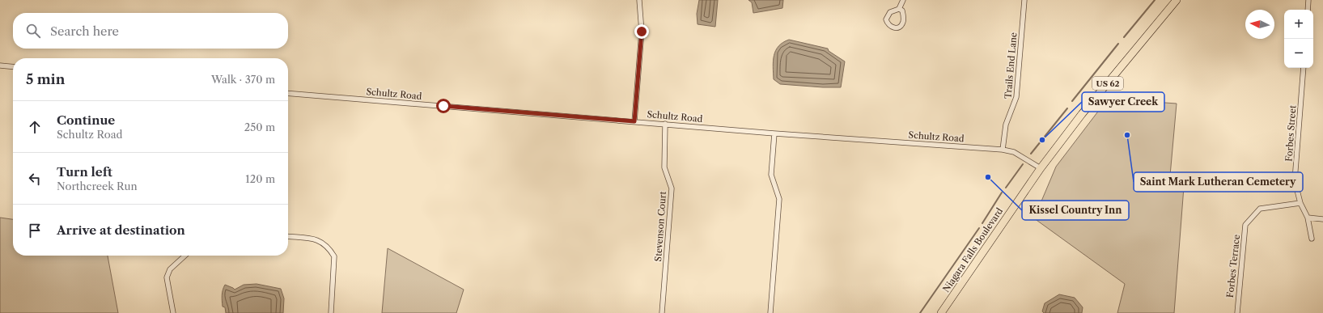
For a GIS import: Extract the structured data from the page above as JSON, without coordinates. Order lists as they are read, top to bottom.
{
  "streets": {
    "main road": ["US 62", "Niagara Falls Boulevard"],
    "street": [
      "Trails End Lane",
      "Schultz Road",
      "Forbes Street",
      "Stevenson Court",
      "Forbes Terrace"
    ]
  },
  "crossings": [
    ["Trails End Lane", "Schultz Road"],
    ["Schultz Road", "Stevenson Court"],
    ["Schultz Road", "Niagara Falls Boulevard"],
    ["Forbes Street", "Forbes Terrace"]
  ],
  "places": ["Saint Mark Lutheran Cemetery", "Sawyer Creek", "Kissel Country Inn"],
  "north": "left",
  "page": {
    "map_buttons": ["+", "−"],
    "search": "Search here",
    "heading": ["5 min", "Walk · 370 m"],
    "list": [
      ["Continue", "Schultz Road", "250 m"],
      ["Turn left", "Northcreek Run", "120 m"],
      "Arrive at destination"
    ]
  }
}
